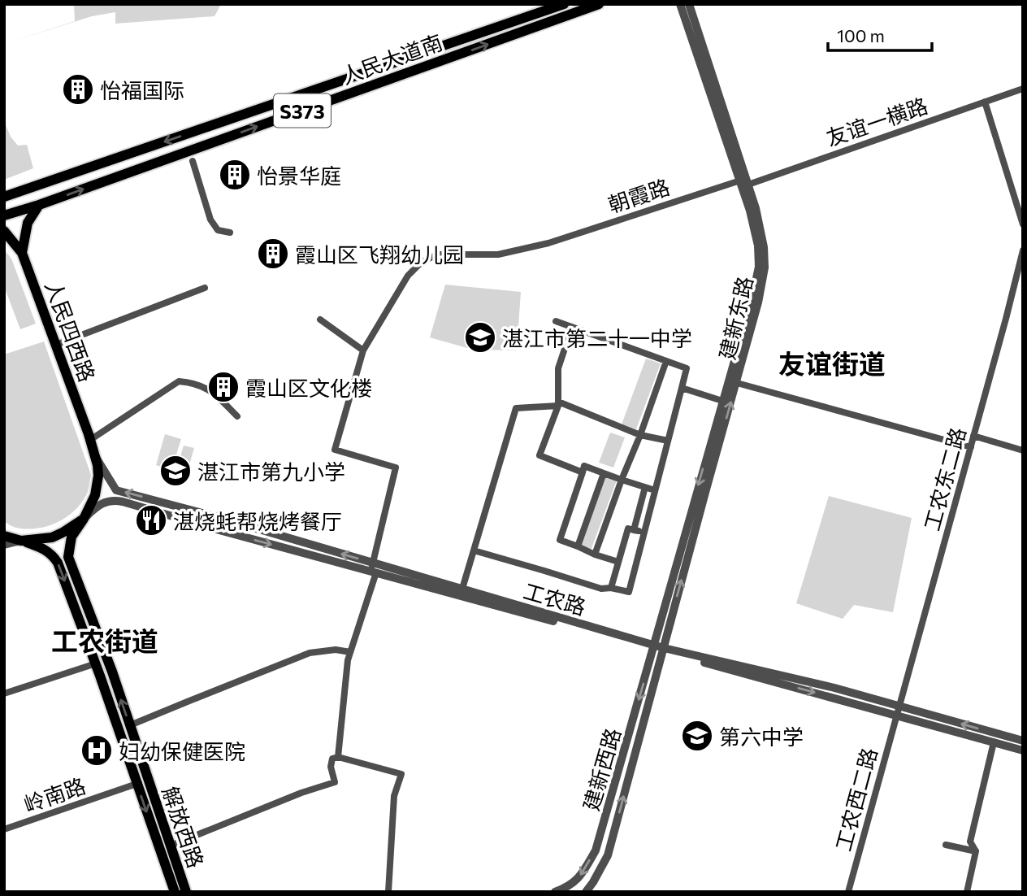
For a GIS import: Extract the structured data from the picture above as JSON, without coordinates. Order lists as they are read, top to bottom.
{
  "streets": {
    "main road": [
      "人民大道南",
      "S373",
      "人民四西路",
      "解放西路"
    ],
    "street": [
      "友谊一横路",
      "朝霞路",
      "建新东路",
      "工农东二路",
      "工农路",
      "建新西路",
      "岭南路",
      "工农西二路"
    ]
  },
  "crossings": [
    ["友谊一横路", "朝霞路"],
    ["友谊一横路", "建新东路"],
    ["朝霞路", "建新东路"],
    ["朝霞路", "工农路"],
    ["建新东路", "工农路"],
    ["建新东路", "建新西路"],
    ["人民四西路", "工农路"],
    ["人民四西路", "解放西路"],
    ["工农东二路", "工农路"],
    ["工农东二路", "工农西二路"],
    ["工农路", "建新西路"],
    ["工农路", "工农西二路"],
    ["工农路", "解放西路"],
    ["岭南路", "解放西路"]
  ],
  "districts": ["友谊街道", "工农街道"],
  "places": {
    "building": [
      "怡福国际",
      "怡景华庭",
      "霞山区飞翔幼儿园",
      "霞山区文化楼"
    ],
    "school or university": ["湛江市第二十一中学", "湛江市第九小学", "第六中学"],
    "restaurant": ["湛烧蚝帮烧烤餐厅"],
    "hospital": ["妇幼保健医院"]
  },
  "scale_bar": "100 m"
}
